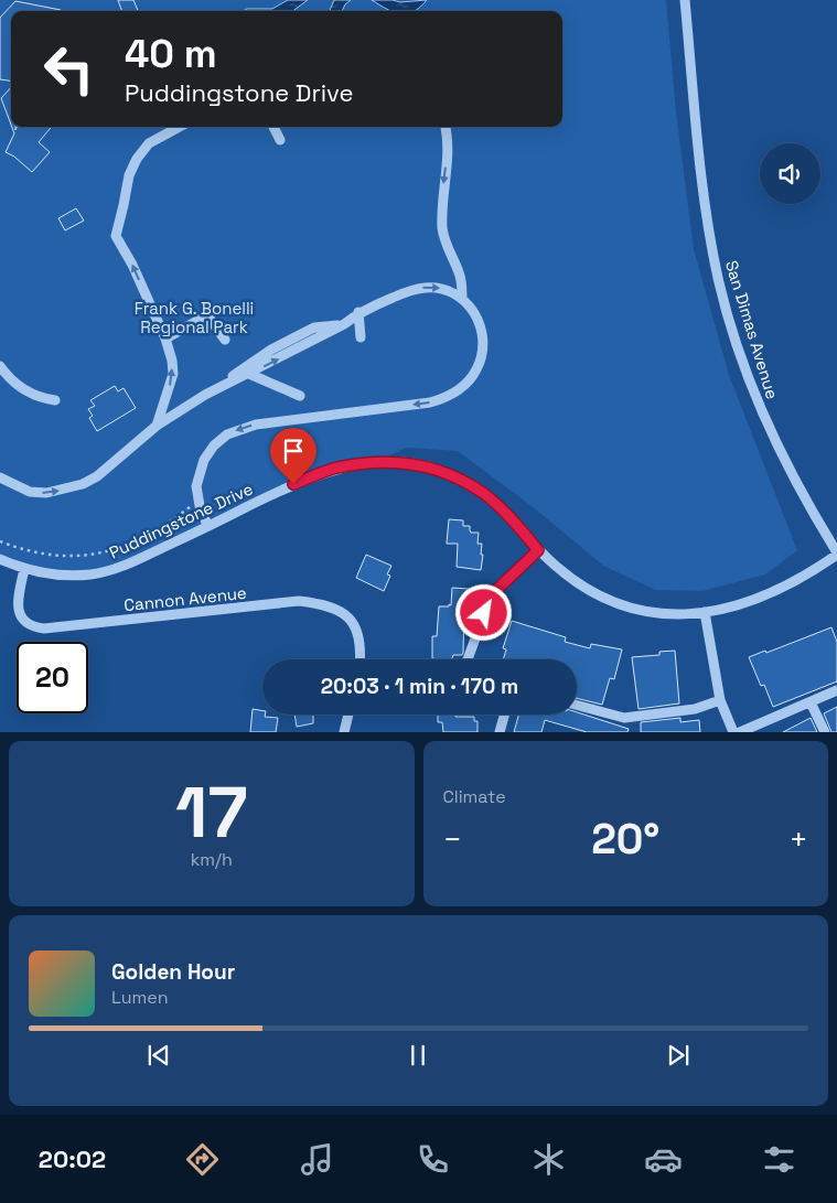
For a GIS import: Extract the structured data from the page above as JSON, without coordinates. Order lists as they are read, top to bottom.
{
  "streets": {
    "street": ["San Dimas Avenue", "Puddingstone Drive", "Cannon Avenue"]
  },
  "crossings": [
    ["San Dimas Avenue", "Puddingstone Drive"],
    ["Puddingstone Drive", "Cannon Avenue"]
  ],
  "parks": ["Frank G. Bonelli Regional Park"],
  "page": {
    "turn": ["40 m", "Puddingstone Drive"],
    "limit": "20",
    "trip": "20:03 · 1 min · 170 m",
    "tile": [
      ["17", "km/h"],
      "Climate"
    ],
    "heat": ["−", "20°", "+"],
    "song": ["Golden Hour", "Lumen"],
    "tabs": "20:02"
  }
}
